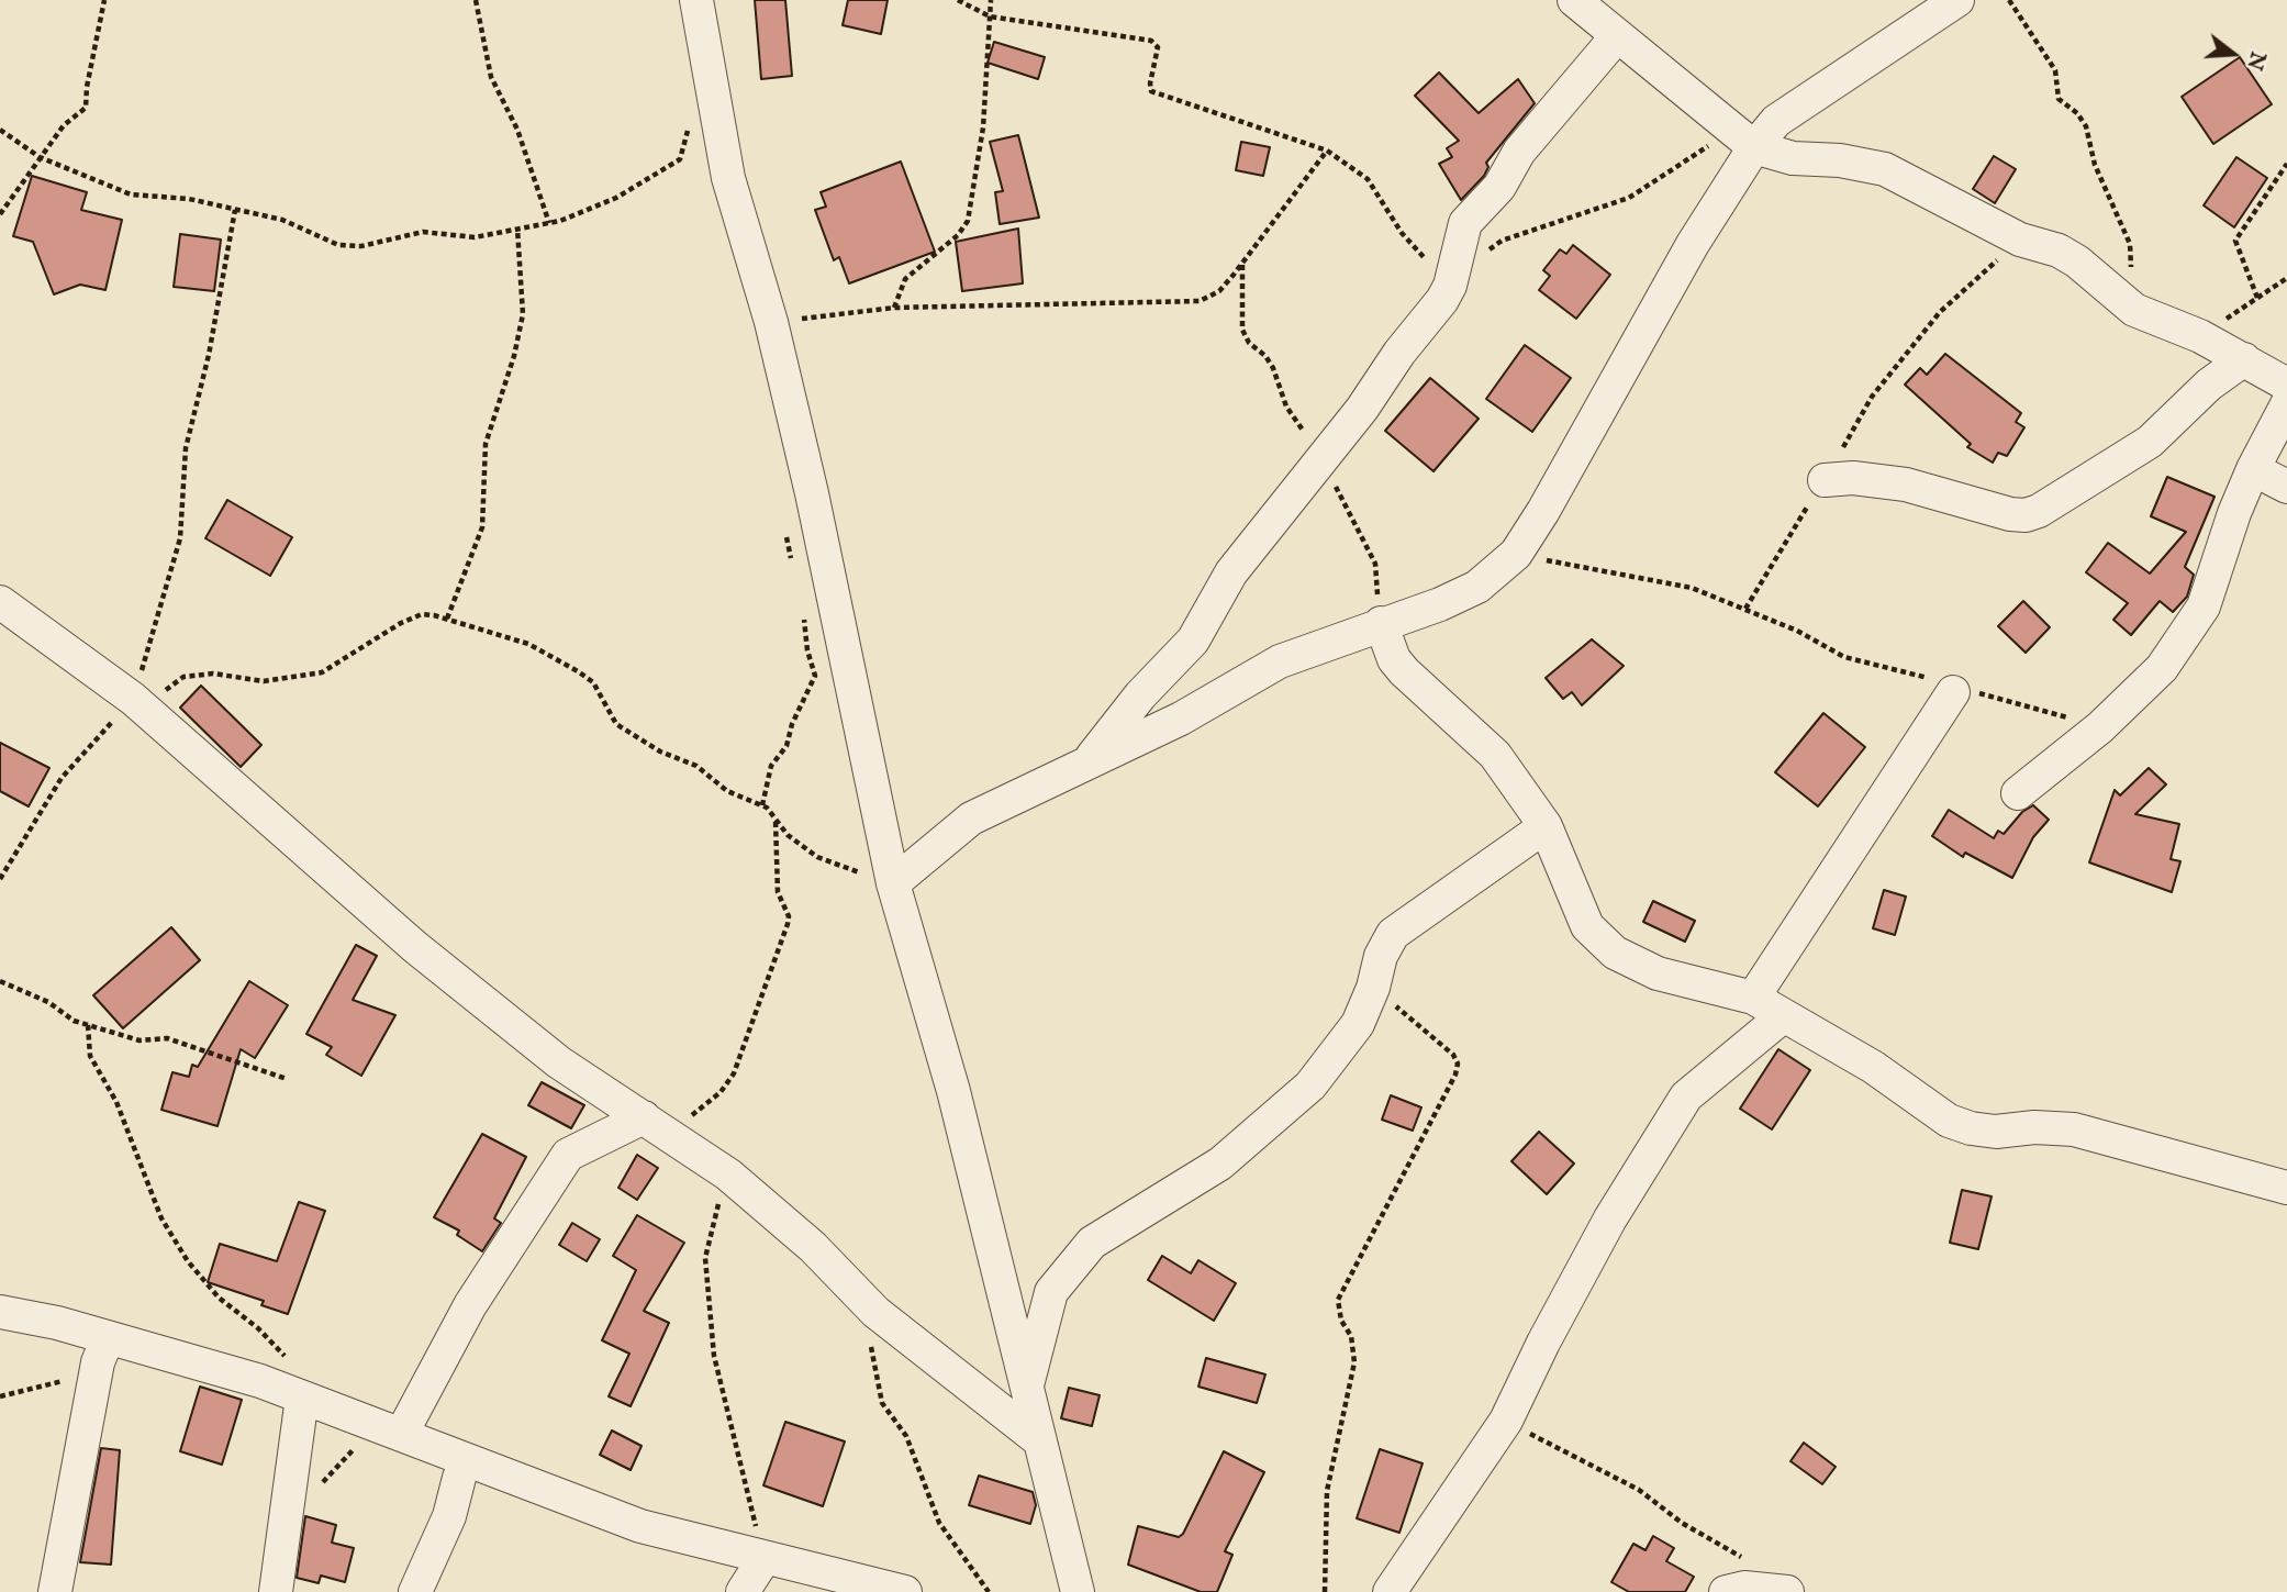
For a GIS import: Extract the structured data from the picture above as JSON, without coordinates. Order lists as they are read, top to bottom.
{
  "north": "right"
}
